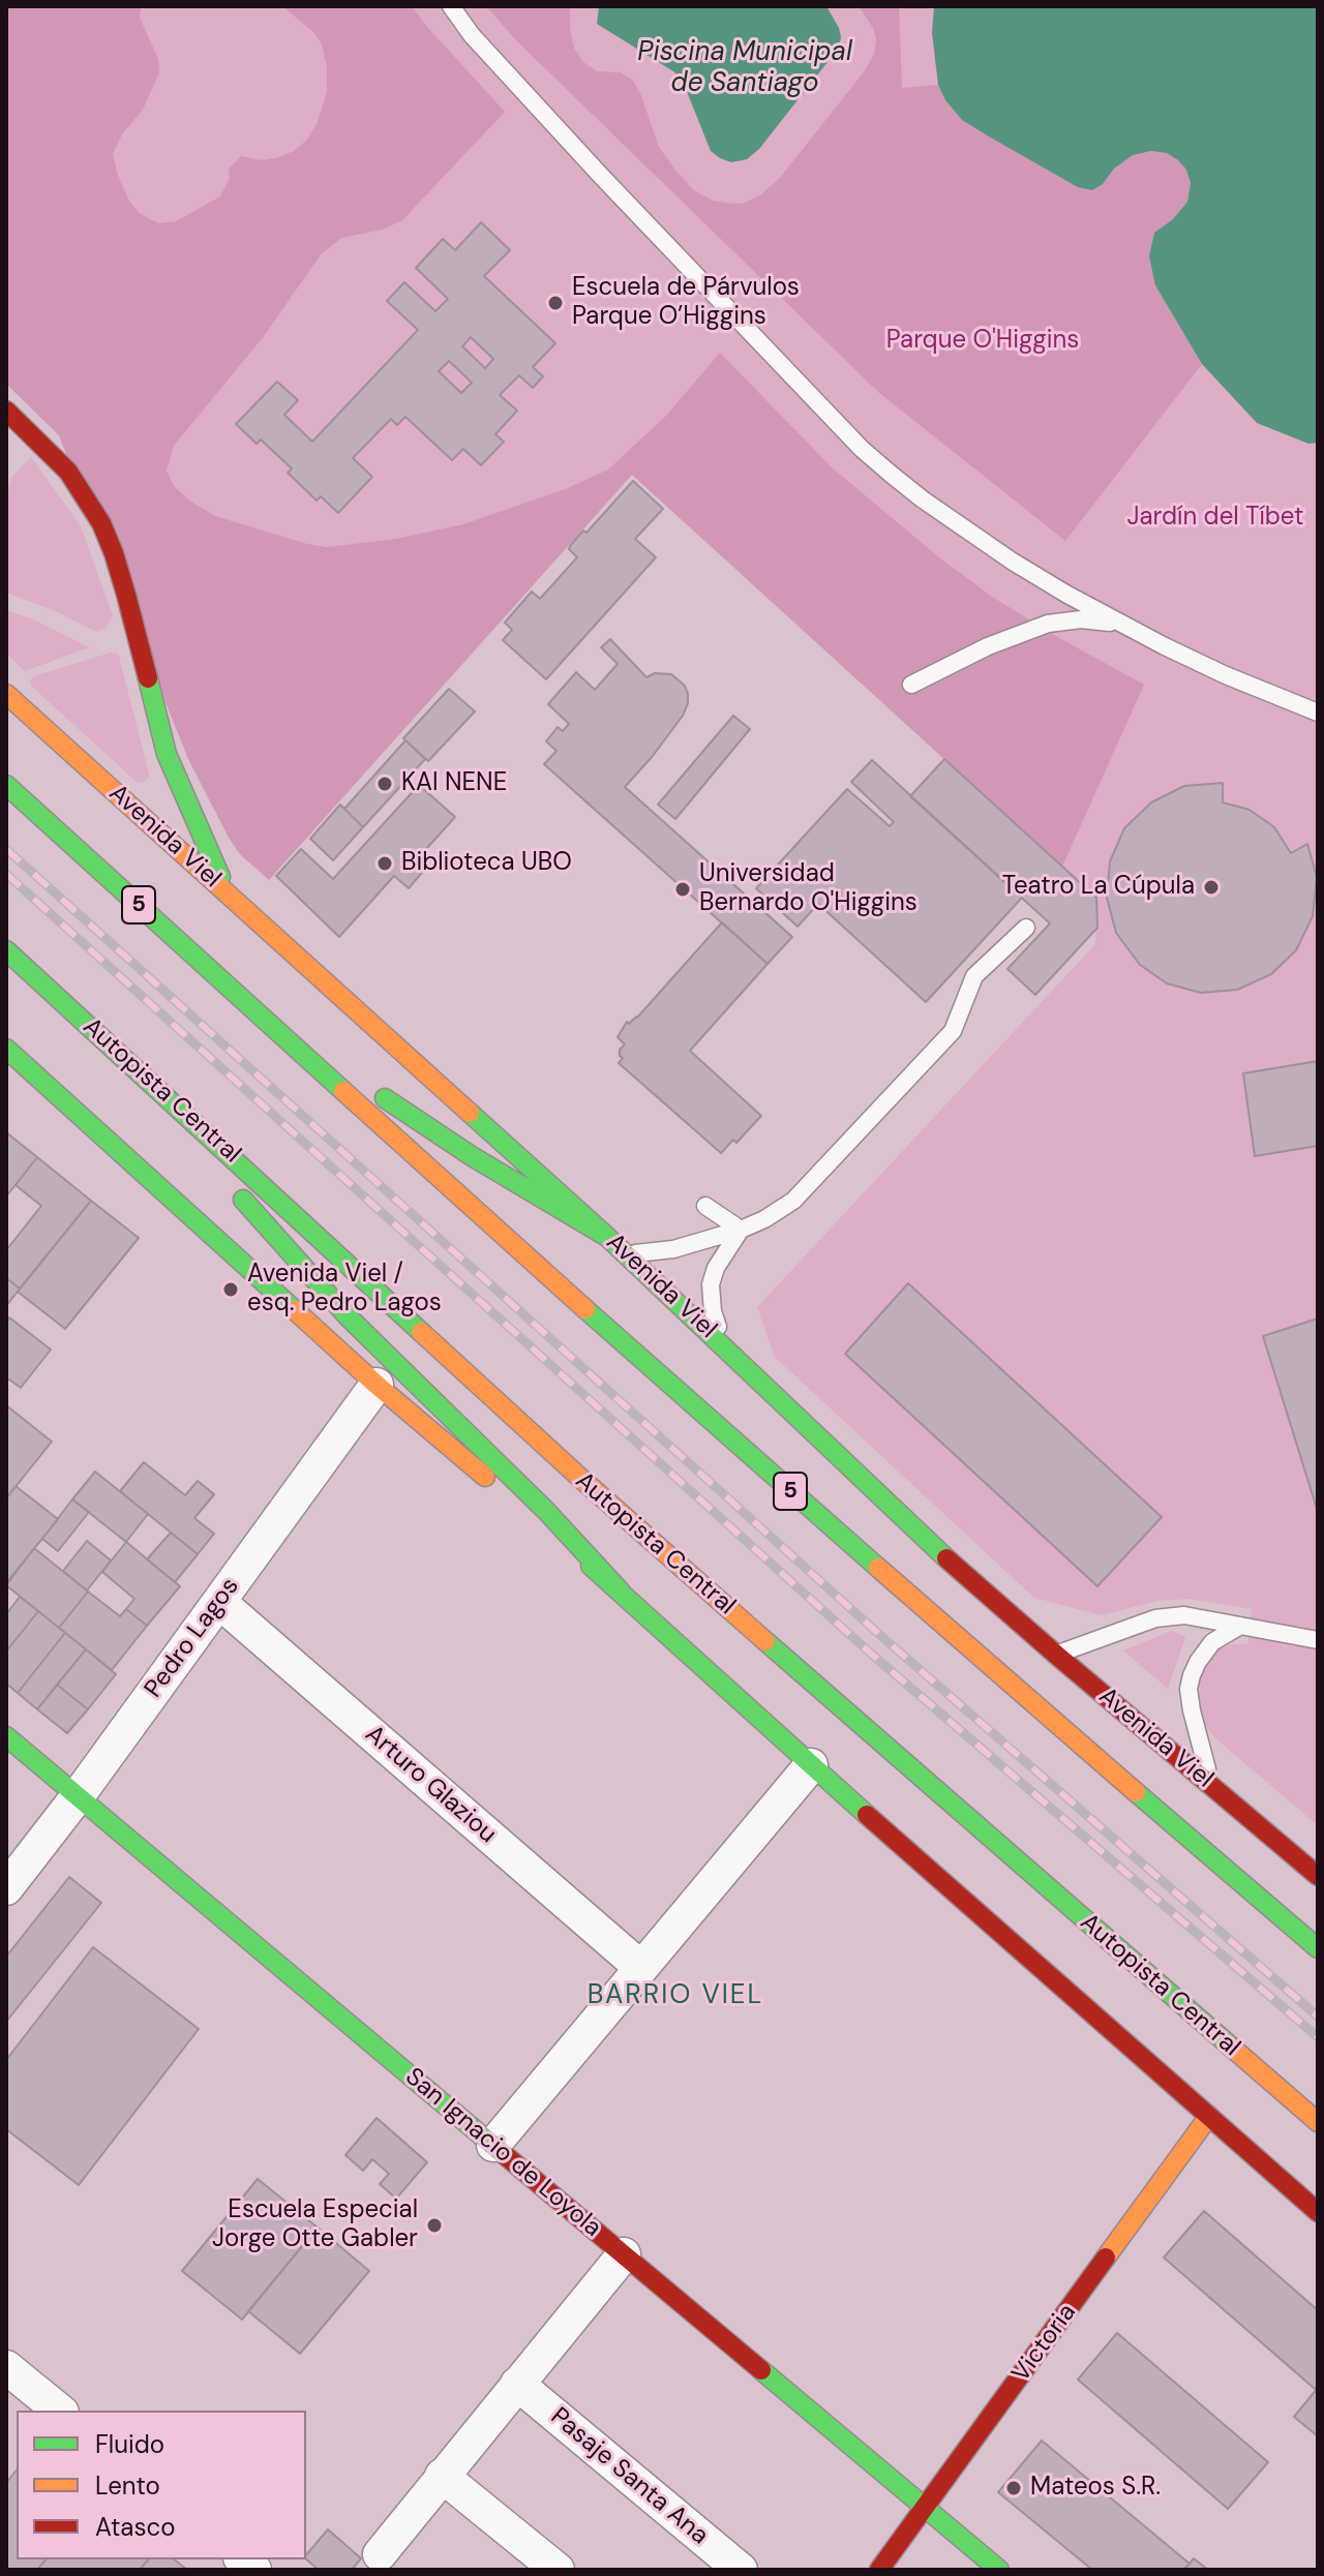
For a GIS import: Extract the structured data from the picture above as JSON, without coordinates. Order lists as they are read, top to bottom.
{
  "streets": {
    "main road": [
      "Avenida Viel",
      "5",
      "Autopista Central",
      "San Ignacio de Loyola",
      "Victoria"
    ],
    "street": ["Pedro Lagos", "Arturo Glaziou", "Pasaje Santa Ana"]
  },
  "crossings": [
    ["Pedro Lagos", "Arturo Glaziou"],
    ["Pedro Lagos", "San Ignacio de Loyola"],
    ["San Ignacio de Loyola", "Victoria"]
  ],
  "districts": ["BARRIO VIEL"],
  "water": ["Piscina Municipal de Santiago"],
  "parks": ["Parque O'Higgins", "Jardín del Tíbet"],
  "places": [
    "Escuela de Párvulos Parque O’Higgins",
    "KAI NENE",
    "Biblioteca UBO",
    "Teatro La Cúpula",
    "Universidad Bernardo O'Higgins",
    "Avenida Viel / esq. Pedro Lagos",
    "Escuela Especial Jorge Otte Gabler",
    "Mateos S.R."
  ],
  "legend": ["Fluido", "Lento", "Atasco"]
}
